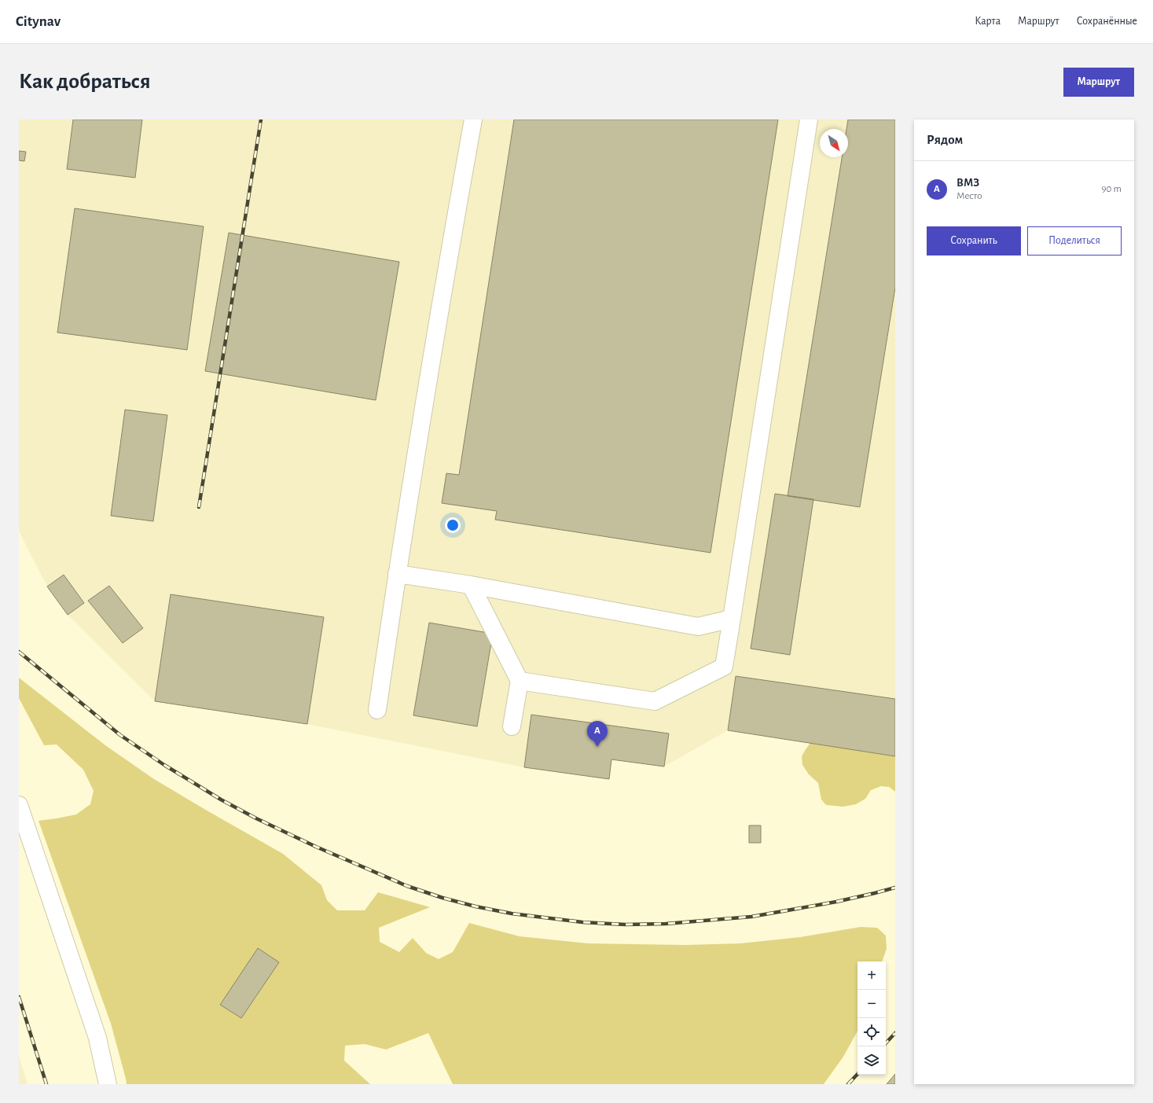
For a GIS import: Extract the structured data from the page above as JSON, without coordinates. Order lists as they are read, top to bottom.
{
  "north": "bottom right",
  "page": {
    "header": "Citynav",
    "nav": ["Карта", "Маршрут", "Сохранённые"],
    "buttons": [
      "Маршрут",
      ["Сохранить", "Поделиться"]
    ],
    "title": "Как добраться",
    "heading": "Рядом",
    "list": [
      {
        "mark": "A",
        "name": "ВМЗ",
        "note": "Место",
        "value": "90 m"
      }
    ],
    "pins": "A",
    "map_buttons": ["+", "−"]
  }
}
